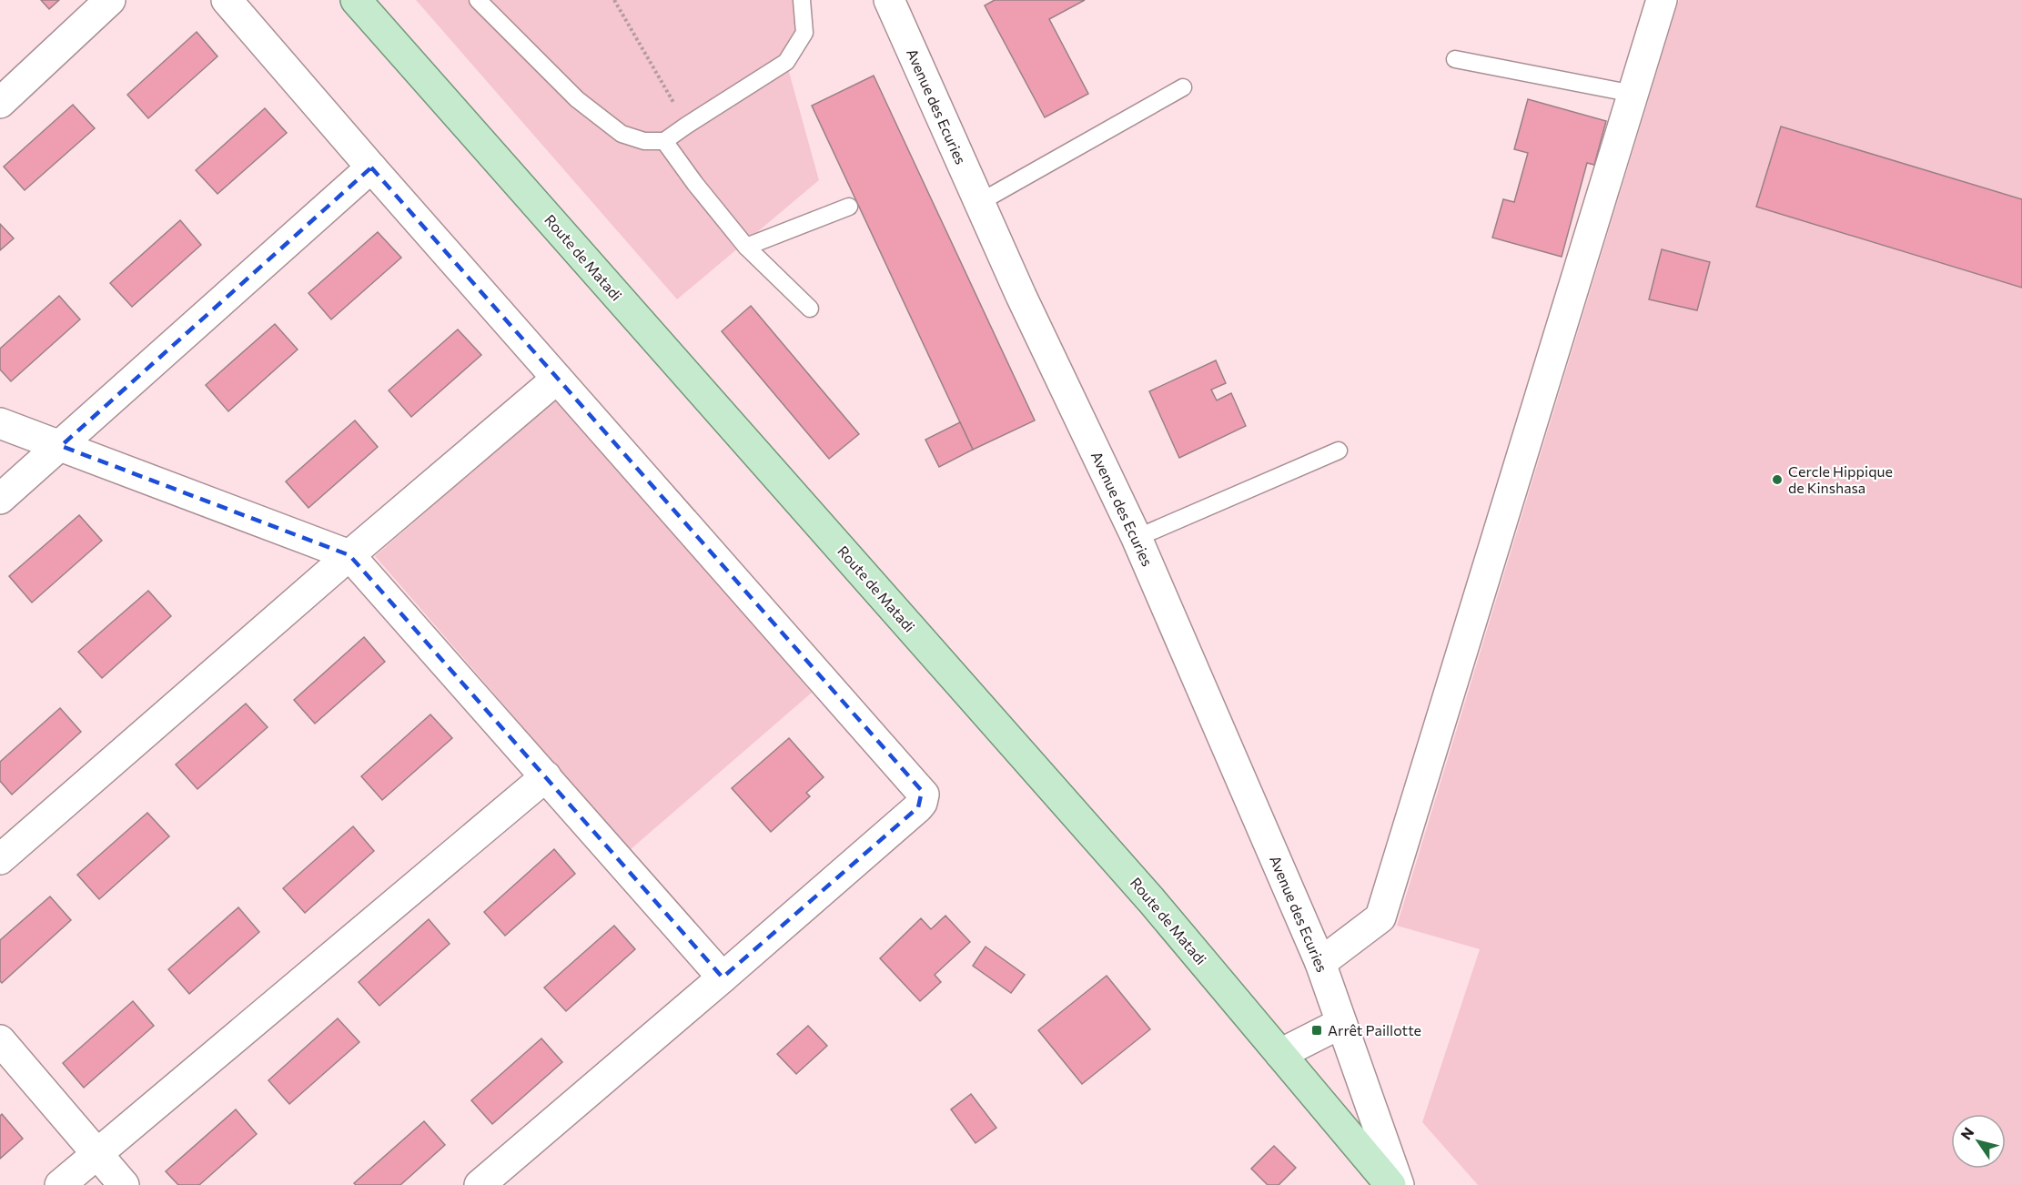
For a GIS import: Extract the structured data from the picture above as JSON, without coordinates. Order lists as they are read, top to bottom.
{
  "streets": {
    "main road": ["Route de Matadi"],
    "street": ["Avenue des Ecuries"]
  },
  "places": {
    "other": ["Cercle Hippique de Kinshasa"],
    "transit": ["Arrêt Paillotte"]
  },
  "north": "top left"
}
